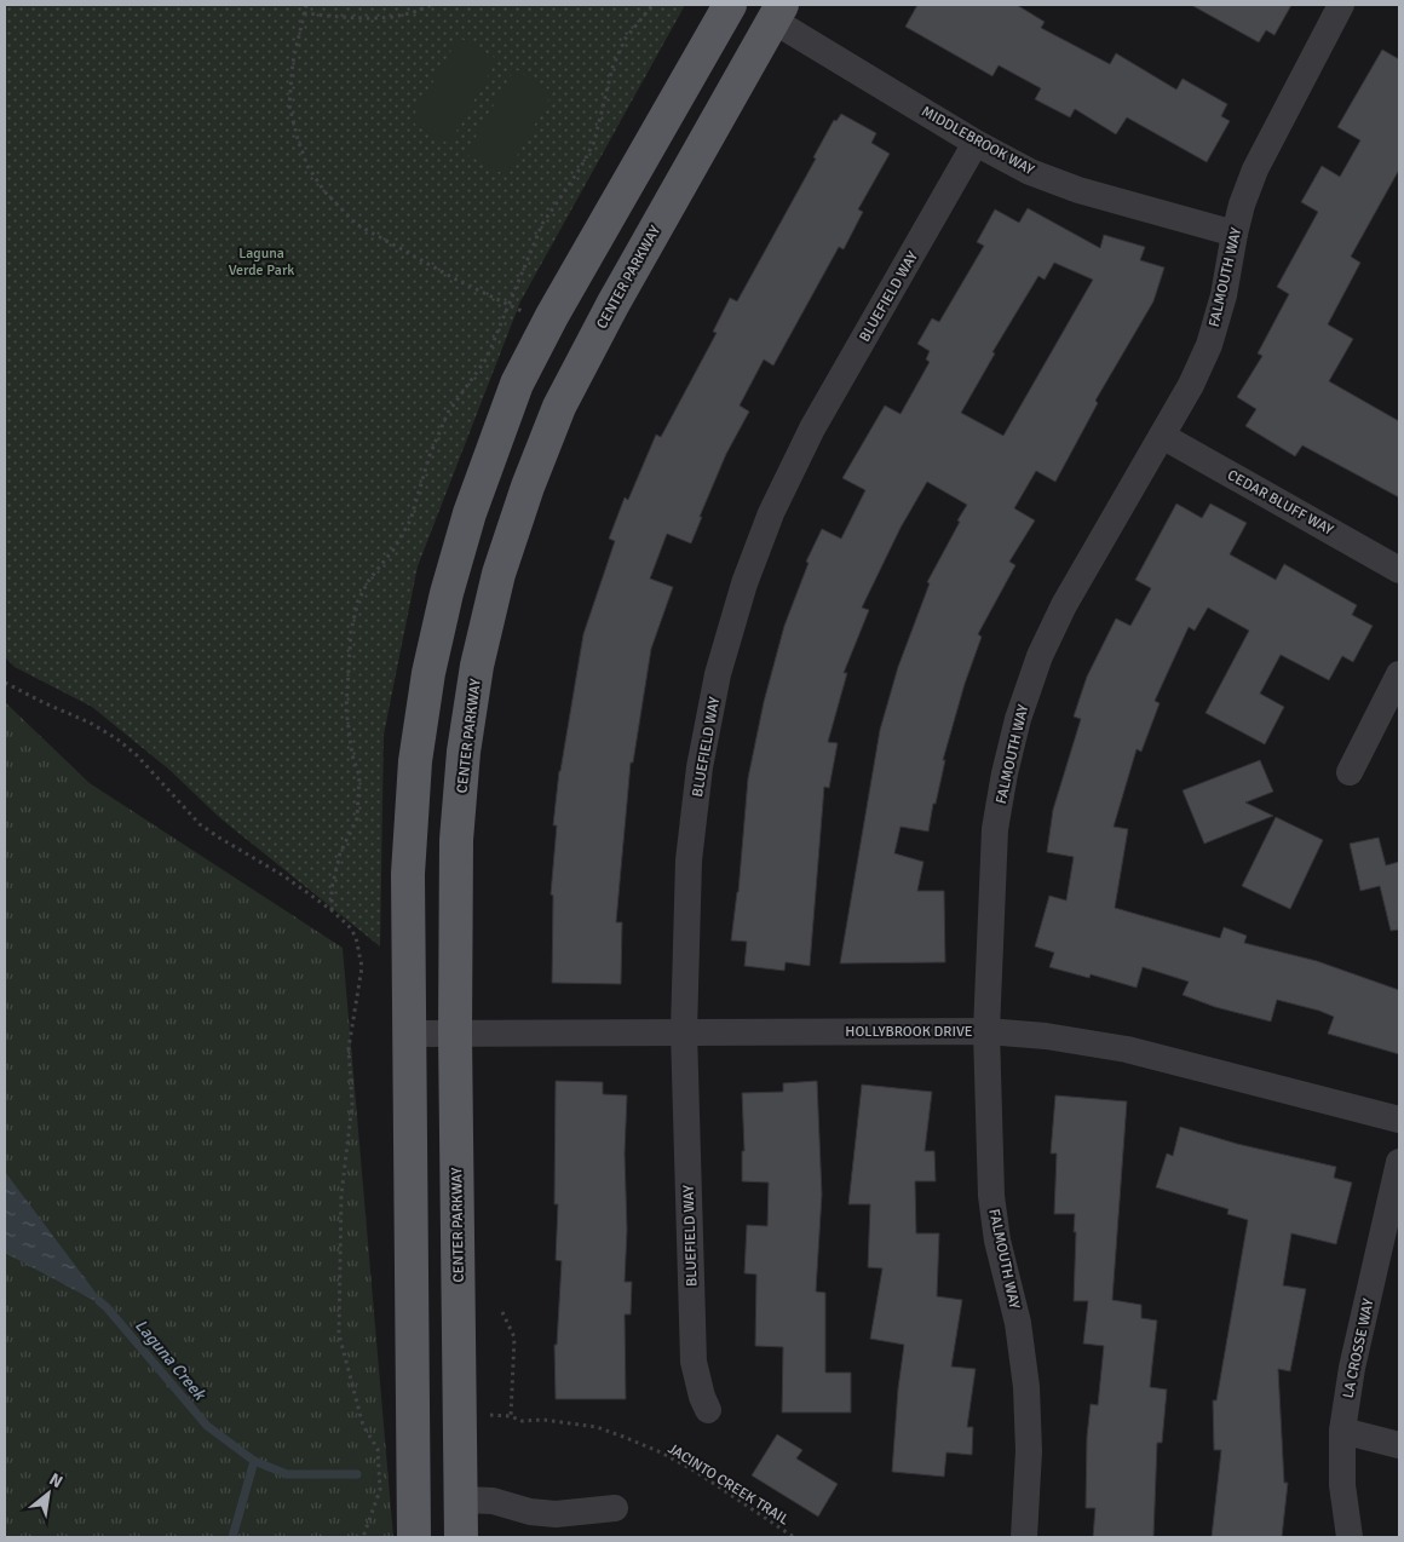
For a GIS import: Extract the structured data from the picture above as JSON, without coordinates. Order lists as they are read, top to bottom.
{
  "streets": {
    "main road": ["CENTER PARKWAY"],
    "street": [
      "MIDDLEBROOK WAY",
      "FALMOUTH WAY",
      "BLUEFIELD WAY",
      "CEDAR BLUFF WAY",
      "HOLLYBROOK DRIVE",
      "LA CROSSE WAY"
    ],
    "path": ["JACINTO CREEK TRAIL"]
  },
  "crossings": [
    ["MIDDLEBROOK WAY", "CENTER PARKWAY"],
    ["MIDDLEBROOK WAY", "FALMOUTH WAY"],
    ["MIDDLEBROOK WAY", "BLUEFIELD WAY"],
    ["CENTER PARKWAY", "HOLLYBROOK DRIVE"],
    ["FALMOUTH WAY", "CEDAR BLUFF WAY"],
    ["FALMOUTH WAY", "HOLLYBROOK DRIVE"],
    ["BLUEFIELD WAY", "HOLLYBROOK DRIVE"]
  ],
  "water": ["Laguna Creek"],
  "parks": ["Laguna Verde Park"],
  "north": "top right"
}
